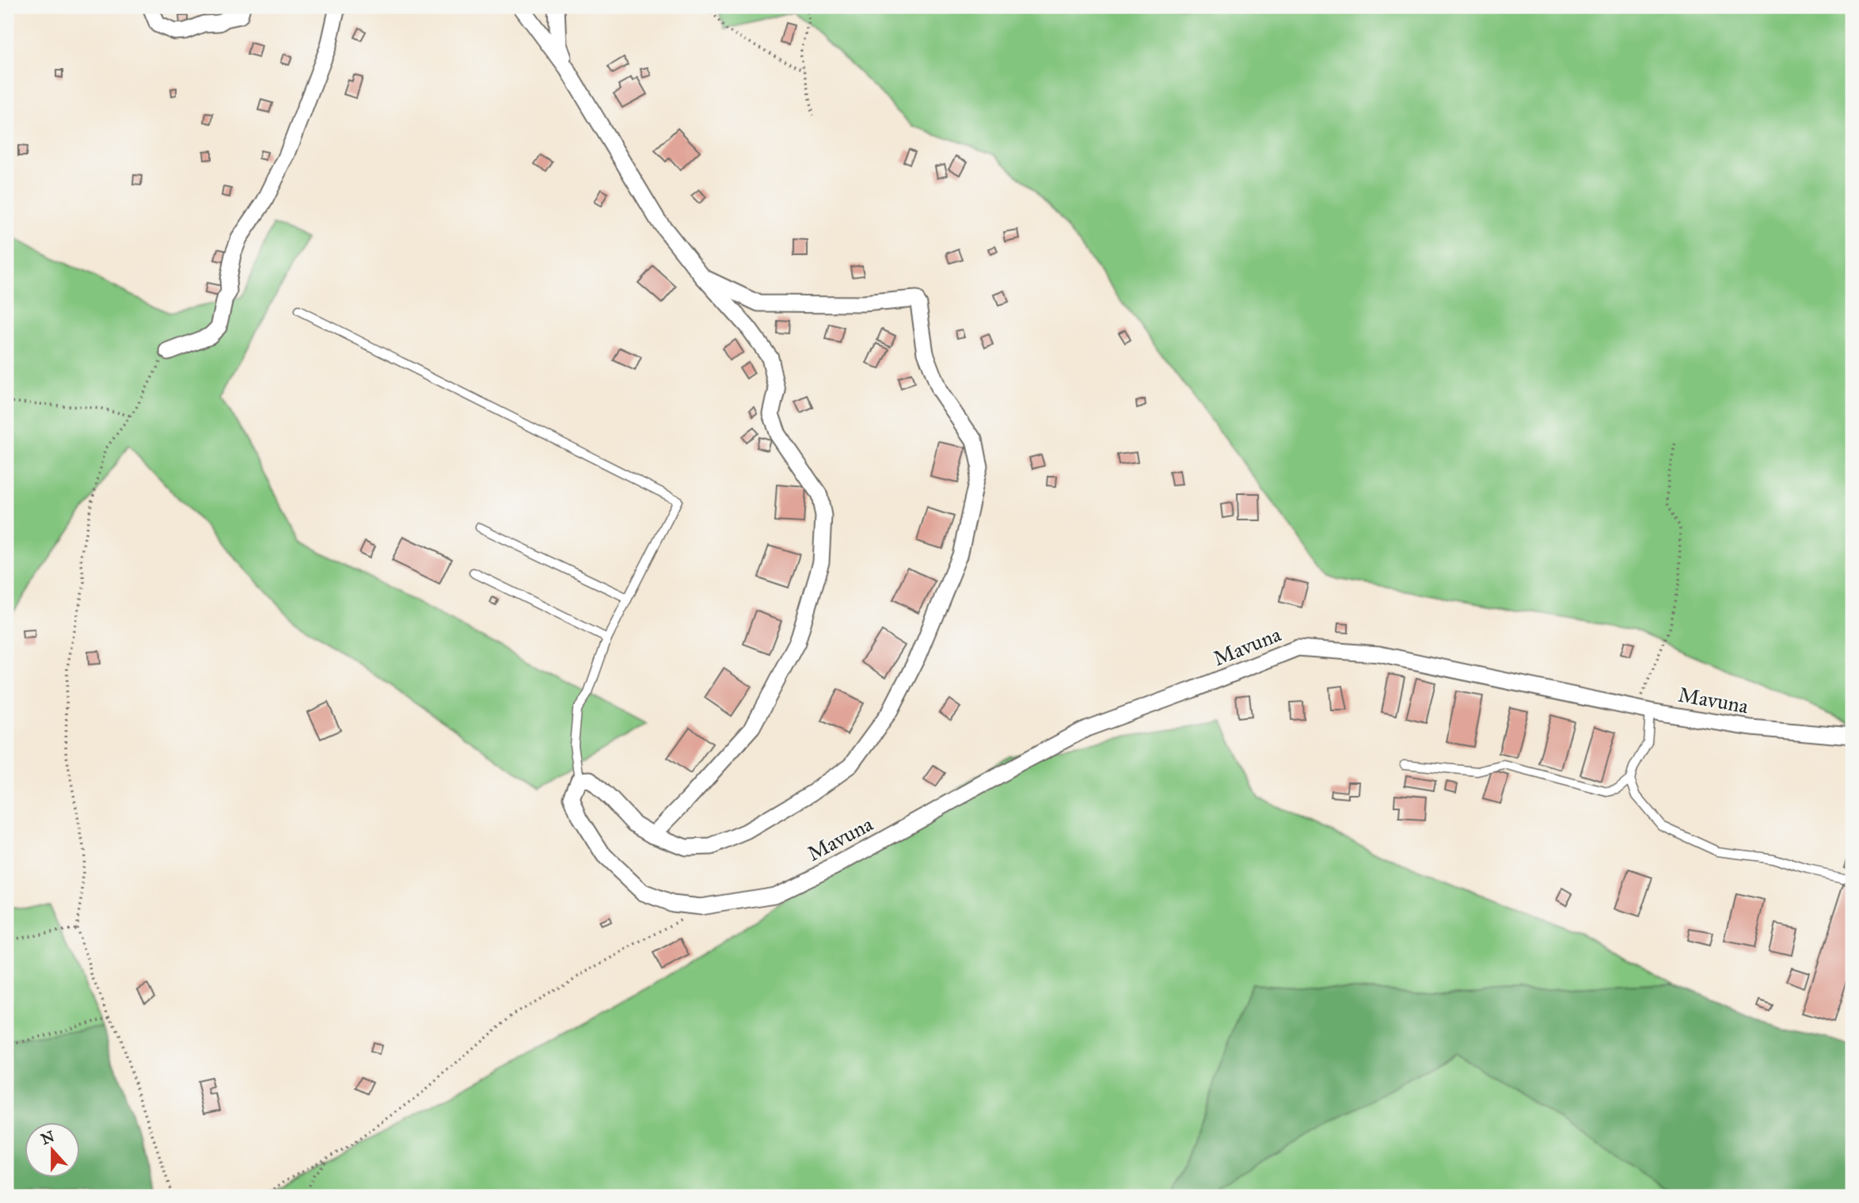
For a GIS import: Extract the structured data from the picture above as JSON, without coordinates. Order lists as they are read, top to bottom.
{
  "streets": {
    "street": ["Mavuna"]
  },
  "north": "top"
}
